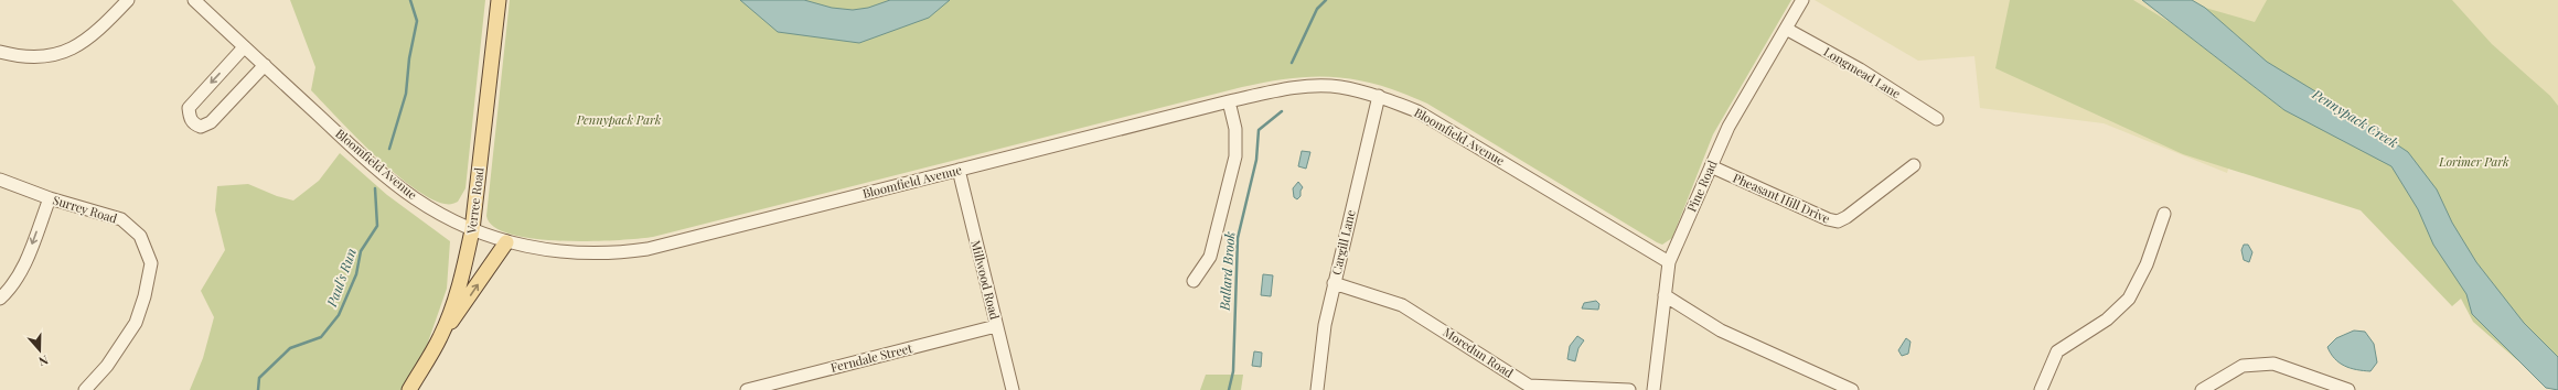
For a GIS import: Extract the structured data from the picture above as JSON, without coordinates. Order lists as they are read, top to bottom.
{
  "streets": {
    "main road": ["Verree Road"],
    "street": [
      "Longmead Lane",
      "Bloomfield Avenue",
      "Pine Road",
      "Pheasant Hill Drive",
      "Surrey Road",
      "Cargill Lane",
      "Millwood Road",
      "Moredun Road",
      "Ferndale Street"
    ]
  },
  "crossings": [
    ["Longmead Lane", "Pine Road"],
    ["Bloomfield Avenue", "Pine Road"],
    ["Bloomfield Avenue", "Verree Road"],
    ["Bloomfield Avenue", "Cargill Lane"],
    ["Bloomfield Avenue", "Millwood Road"],
    ["Pine Road", "Pheasant Hill Drive"],
    ["Cargill Lane", "Moredun Road"],
    ["Millwood Road", "Ferndale Street"]
  ],
  "water": ["Pennypack Creek", "Ballard Brook", "Paul's Run"],
  "parks": ["Pennypack Park", "Lorimer Park"],
  "north": "bottom"
}
